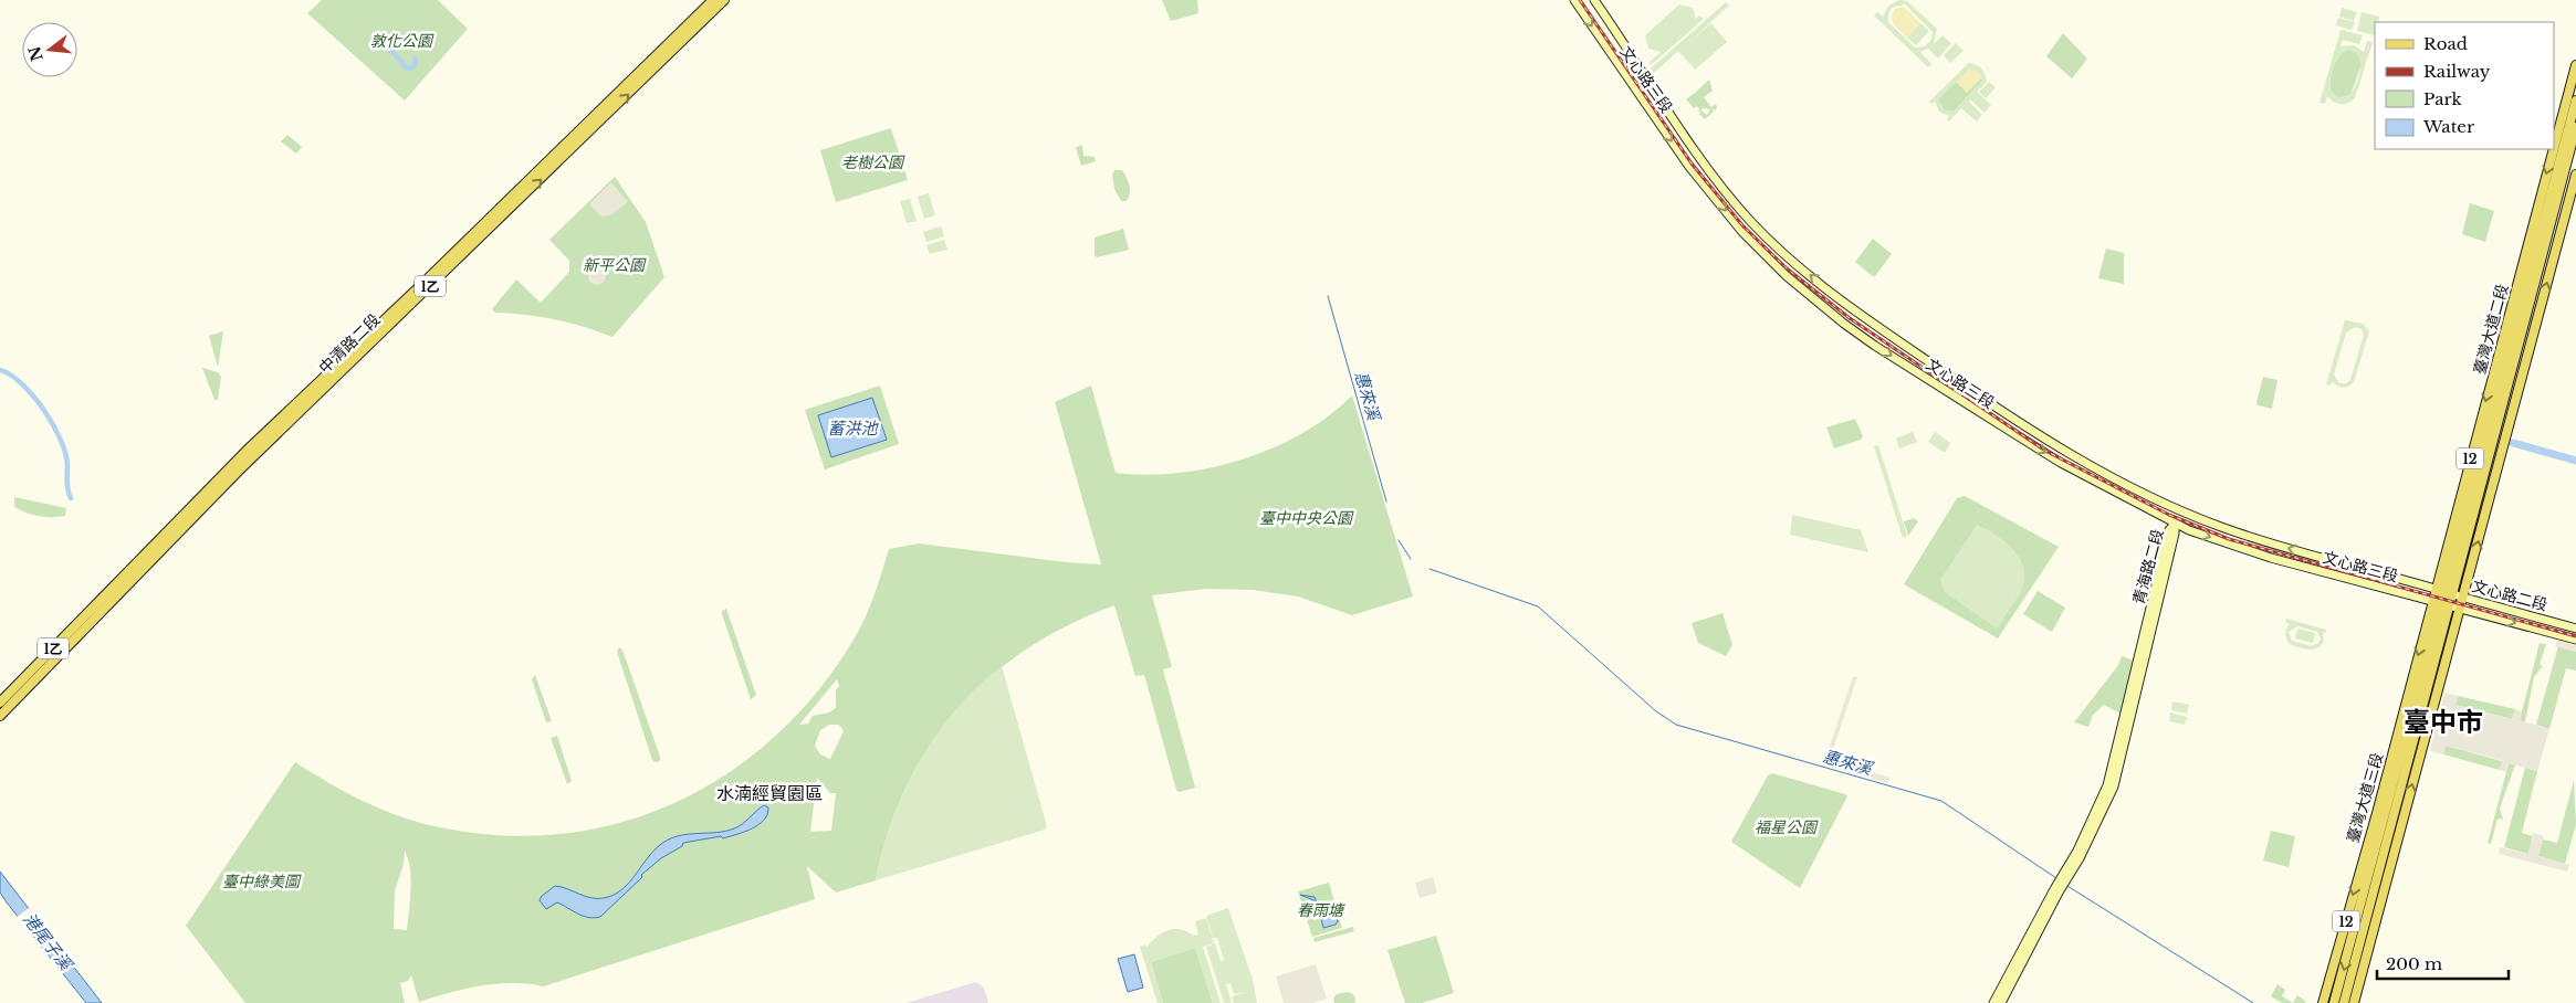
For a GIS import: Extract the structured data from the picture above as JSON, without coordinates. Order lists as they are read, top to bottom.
{
  "streets": {
    "main road": [
      "文心路三段",
      "1乙",
      "臺灣大道二段",
      "中清路二段",
      "12",
      "青海路二段",
      "文心路二段",
      "臺灣大道三段"
    ]
  },
  "crossings": [
    ["文心路三段", "臺灣大道二段"],
    ["文心路三段", "12"],
    ["文心路三段", "青海路二段"],
    ["文心路三段", "文心路二段"],
    ["文心路三段", "臺灣大道三段"],
    ["臺灣大道二段", "文心路二段"],
    ["臺灣大道二段", "臺灣大道三段"],
    ["12", "文心路二段"]
  ],
  "districts": ["臺中市", "水湳經貿園區"],
  "water": ["惠來溪", "蓄洪池", "港尾子溪"],
  "parks": [
    "敦化公園",
    "老樹公園",
    "新平公園",
    "臺中中央公園",
    "福星公園",
    "臺中綠美圖",
    "春雨塘"
  ],
  "legend": [
    "Road",
    "Railway",
    "Park",
    "Water"
  ],
  "scale_bar": "200 m",
  "north": "left"
}
